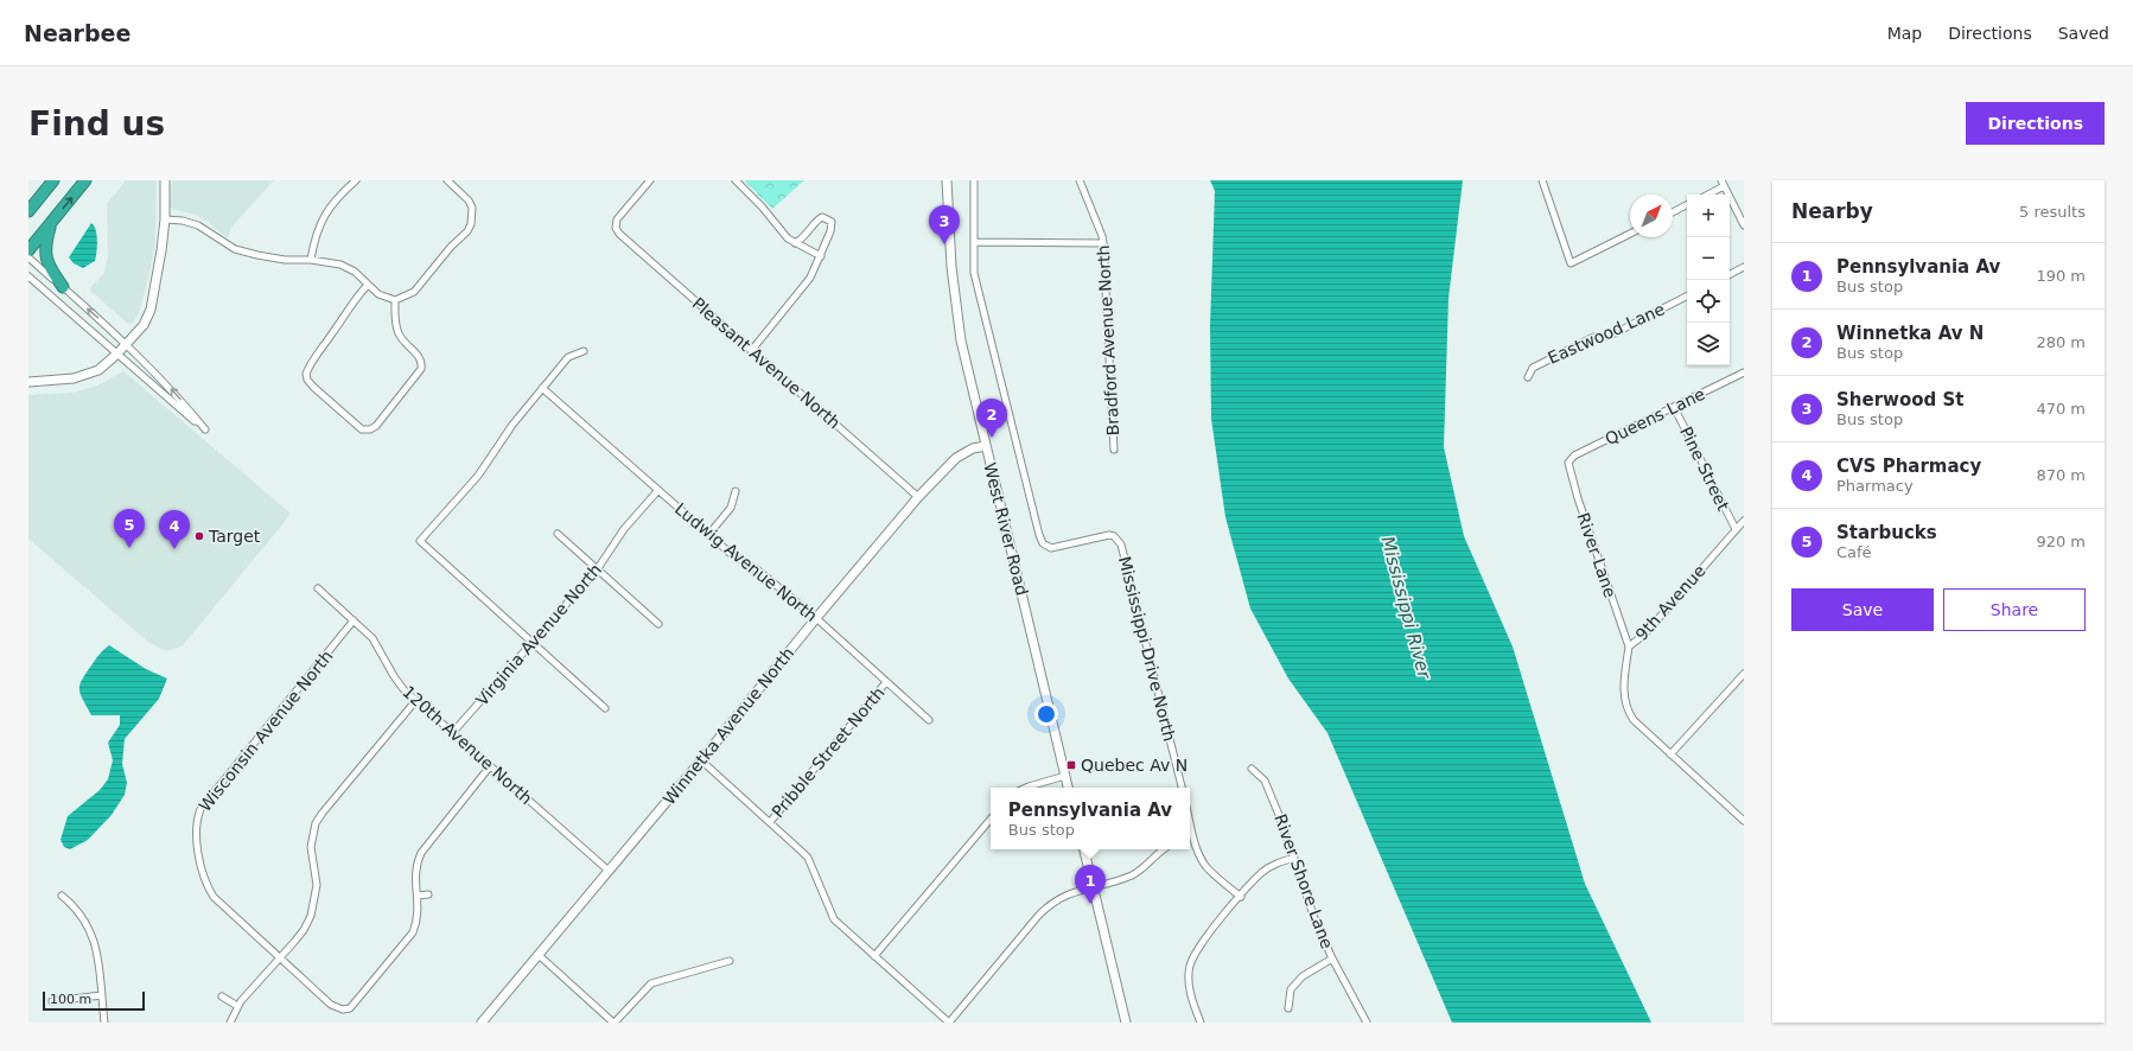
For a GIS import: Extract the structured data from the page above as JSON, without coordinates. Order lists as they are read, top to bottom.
{
  "streets": {
    "street": [
      "Eastwood Lane",
      "Bradford Avenue North",
      "Pleasant Avenue North",
      "Queens Lane",
      "Pine Street",
      "West River Road",
      "River Lane",
      "Ludwig Avenue North",
      "9th Avenue",
      "Virginia Avenue North",
      "Mississippi Drive North",
      "Winnetka Avenue North",
      "Wisconsin Avenue North",
      "120th Avenue North",
      "Pribble Street North",
      "River Shore Lane"
    ]
  },
  "crossings": [
    ["Pleasant Avenue North", "Winnetka Avenue North"],
    ["Queens Lane", "Pine Street"],
    ["Queens Lane", "River Lane"],
    ["Pine Street", "9th Avenue"],
    ["West River Road", "Mississippi Drive North"],
    ["West River Road", "Winnetka Avenue North"],
    ["River Lane", "9th Avenue"],
    ["Ludwig Avenue North", "Virginia Avenue North"],
    ["Ludwig Avenue North", "Winnetka Avenue North"],
    ["Ludwig Avenue North", "Pribble Street North"],
    ["Virginia Avenue North", "120th Avenue North"],
    ["Winnetka Avenue North", "120th Avenue North"],
    ["Wisconsin Avenue North", "120th Avenue North"]
  ],
  "water": ["Mississippi River"],
  "places": {
    "other": ["Target"],
    "transit": ["Quebec Av N"]
  },
  "scale_bar": "100 m",
  "north": "top right",
  "page": {
    "header": "Nearbee",
    "nav": ["Map", "Directions", "Saved"],
    "buttons": [
      "Directions",
      ["Save", "Share"]
    ],
    "title": "Find us",
    "heading": ["Nearby", "5 results"],
    "map_buttons": ["+", "−"],
    "pins": [
      "3",
      "2",
      "5",
      "4",
      "1"
    ],
    "list": [
      {
        "mark": "1",
        "name": "Pennsylvania Av",
        "note": "Bus stop",
        "value": "190 m"
      },
      {
        "mark": "2",
        "name": "Winnetka Av N",
        "note": "Bus stop",
        "value": "280 m"
      },
      {
        "mark": "3",
        "name": "Sherwood St",
        "note": "Bus stop",
        "value": "470 m"
      },
      {
        "mark": "4",
        "name": "CVS Pharmacy",
        "note": "Pharmacy",
        "value": "870 m"
      },
      {
        "mark": "5",
        "name": "Starbucks",
        "note": "Café",
        "value": "920 m"
      }
    ],
    "popup": ["Pennsylvania Av", "Bus stop"],
    "scale": "100 m"
  }
}
